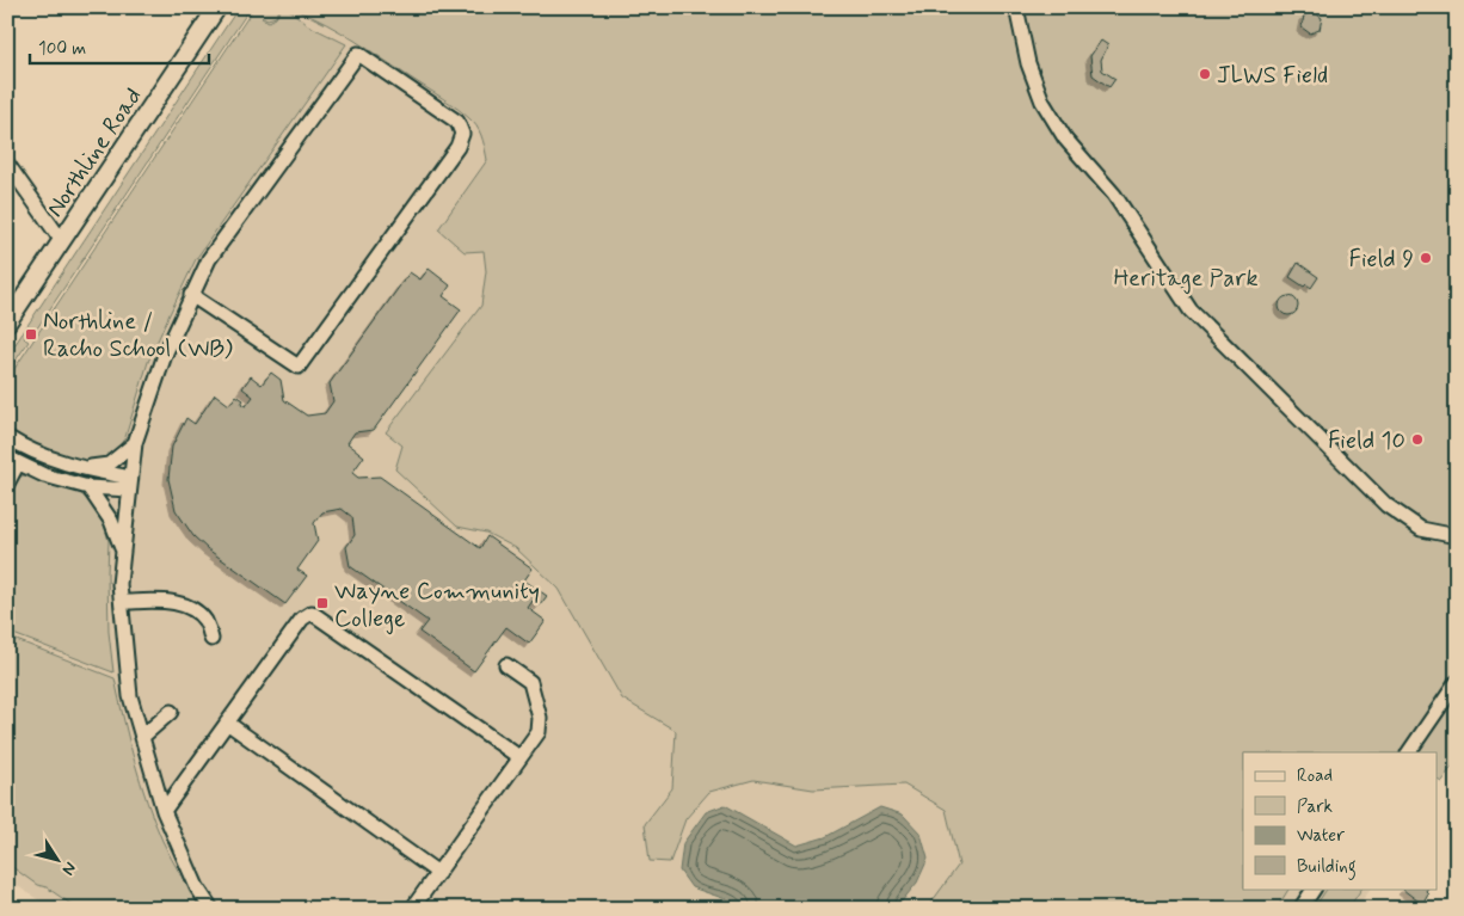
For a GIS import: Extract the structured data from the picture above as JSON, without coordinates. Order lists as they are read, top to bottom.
{
  "streets": {
    "main road": ["Northline Road"]
  },
  "parks": ["Heritage Park"],
  "places": {
    "other": ["JLWS Field", "Field 9", "Field 10"],
    "transit": ["Northline / Racho School (WB)", "Wayne Community College"]
  },
  "legend": [
    "Road",
    "Park",
    "Water",
    "Building"
  ],
  "scale_bar": "100 m",
  "north": "bottom right"
}
